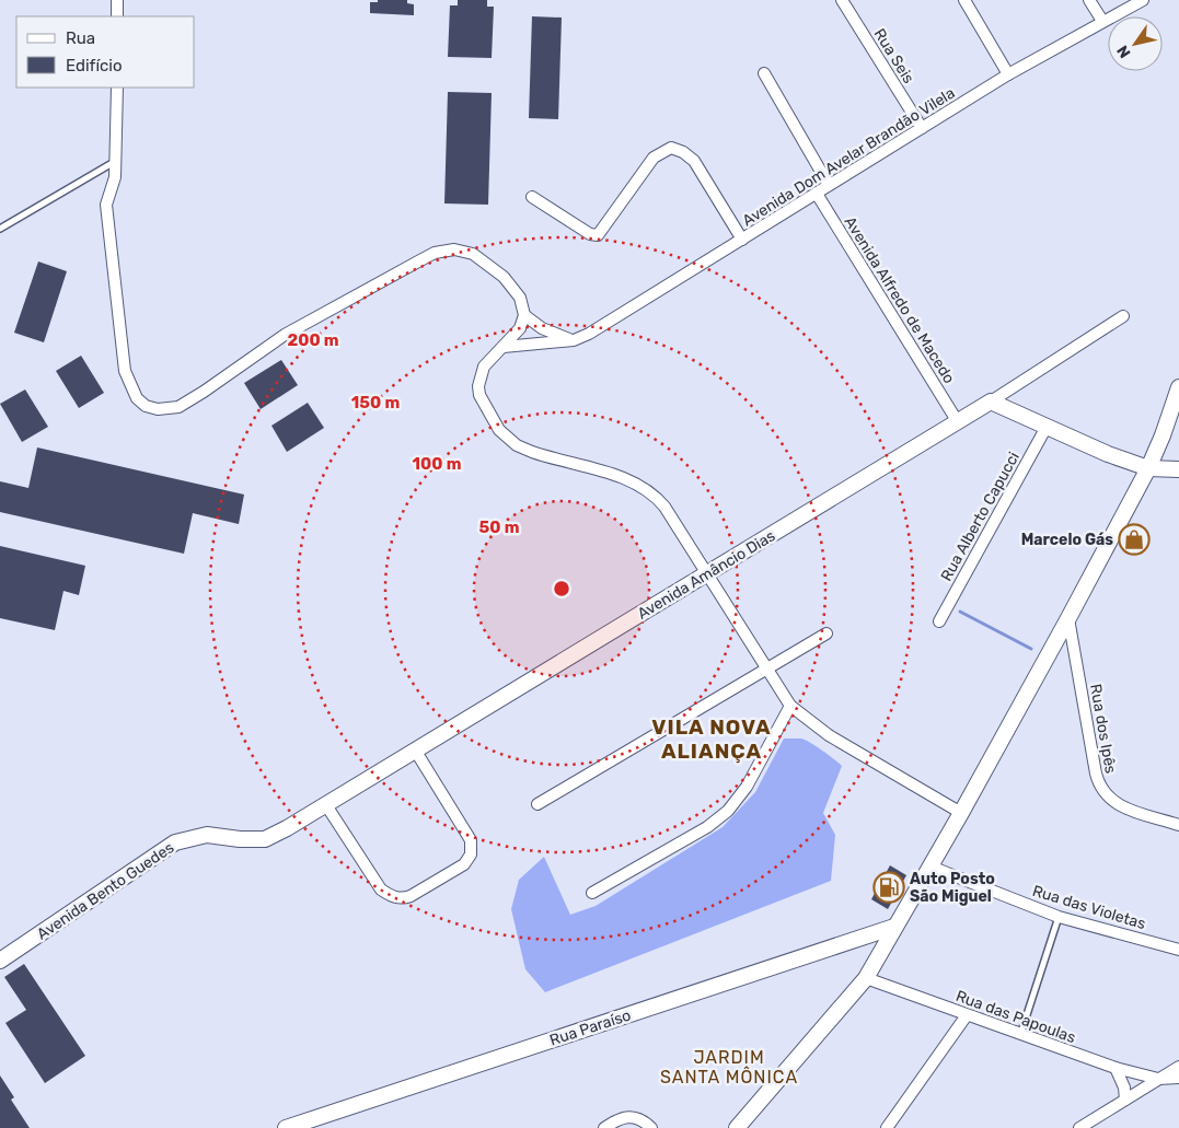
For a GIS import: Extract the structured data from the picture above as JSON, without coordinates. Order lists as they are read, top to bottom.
{
  "streets": {
    "street": [
      "Rua Seis",
      "Avenida Dom Avelar Brandão Vilela",
      "Avenida Alfredo de Macedo",
      "Rua Alberto Capucci",
      "Avenida Amâncio Dias",
      "Rua dos Ipês",
      "Avenida Bento Guedes",
      "Rua das Violetas",
      "Rua das Papoulas",
      "Rua Paraíso"
    ]
  },
  "crossings": [
    ["Rua Seis", "Avenida Dom Avelar Brandão Vilela"],
    ["Avenida Dom Avelar Brandão Vilela", "Avenida Alfredo de Macedo"],
    ["Avenida Alfredo de Macedo", "Avenida Amâncio Dias"],
    ["Avenida Amâncio Dias", "Avenida Bento Guedes"]
  ],
  "districts": ["VILA NOVA ALIANÇA", "JARDIM SANTA MÔNICA"],
  "places": {
    "shop": ["Marcelo Gás"],
    "fuel station": ["Auto Posto São Miguel"]
  },
  "legend": ["Rua", "Edifício"],
  "north": "bottom left",
  "rings": [
    "200 m",
    "150 m",
    "100 m",
    "50 m"
  ]
}
